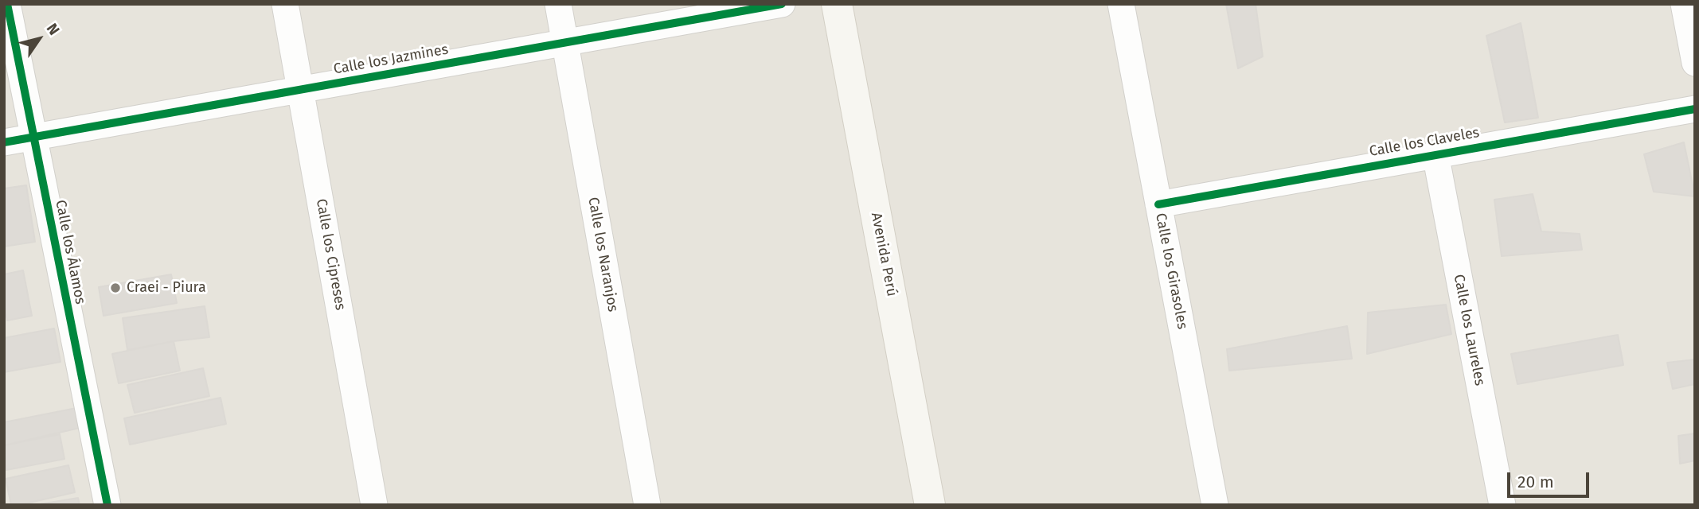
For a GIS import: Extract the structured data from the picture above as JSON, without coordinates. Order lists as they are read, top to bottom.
{
  "streets": {
    "street": [
      "Calle los Jazmines",
      "Calle los Claveles",
      "Calle los Álamos",
      "Calle los Cipreses",
      "Calle los Naranjos",
      "Avenida Perú",
      "Calle los Girasoles",
      "Calle los Laureles"
    ]
  },
  "crossings": [
    ["Calle los Jazmines", "Calle los Álamos"],
    ["Calle los Jazmines", "Calle los Cipreses"],
    ["Calle los Jazmines", "Calle los Naranjos"],
    ["Calle los Claveles", "Calle los Girasoles"],
    ["Calle los Claveles", "Calle los Laureles"]
  ],
  "places": ["Craei - Piura"],
  "scale_bar": "20 m",
  "north": "top right"
}
